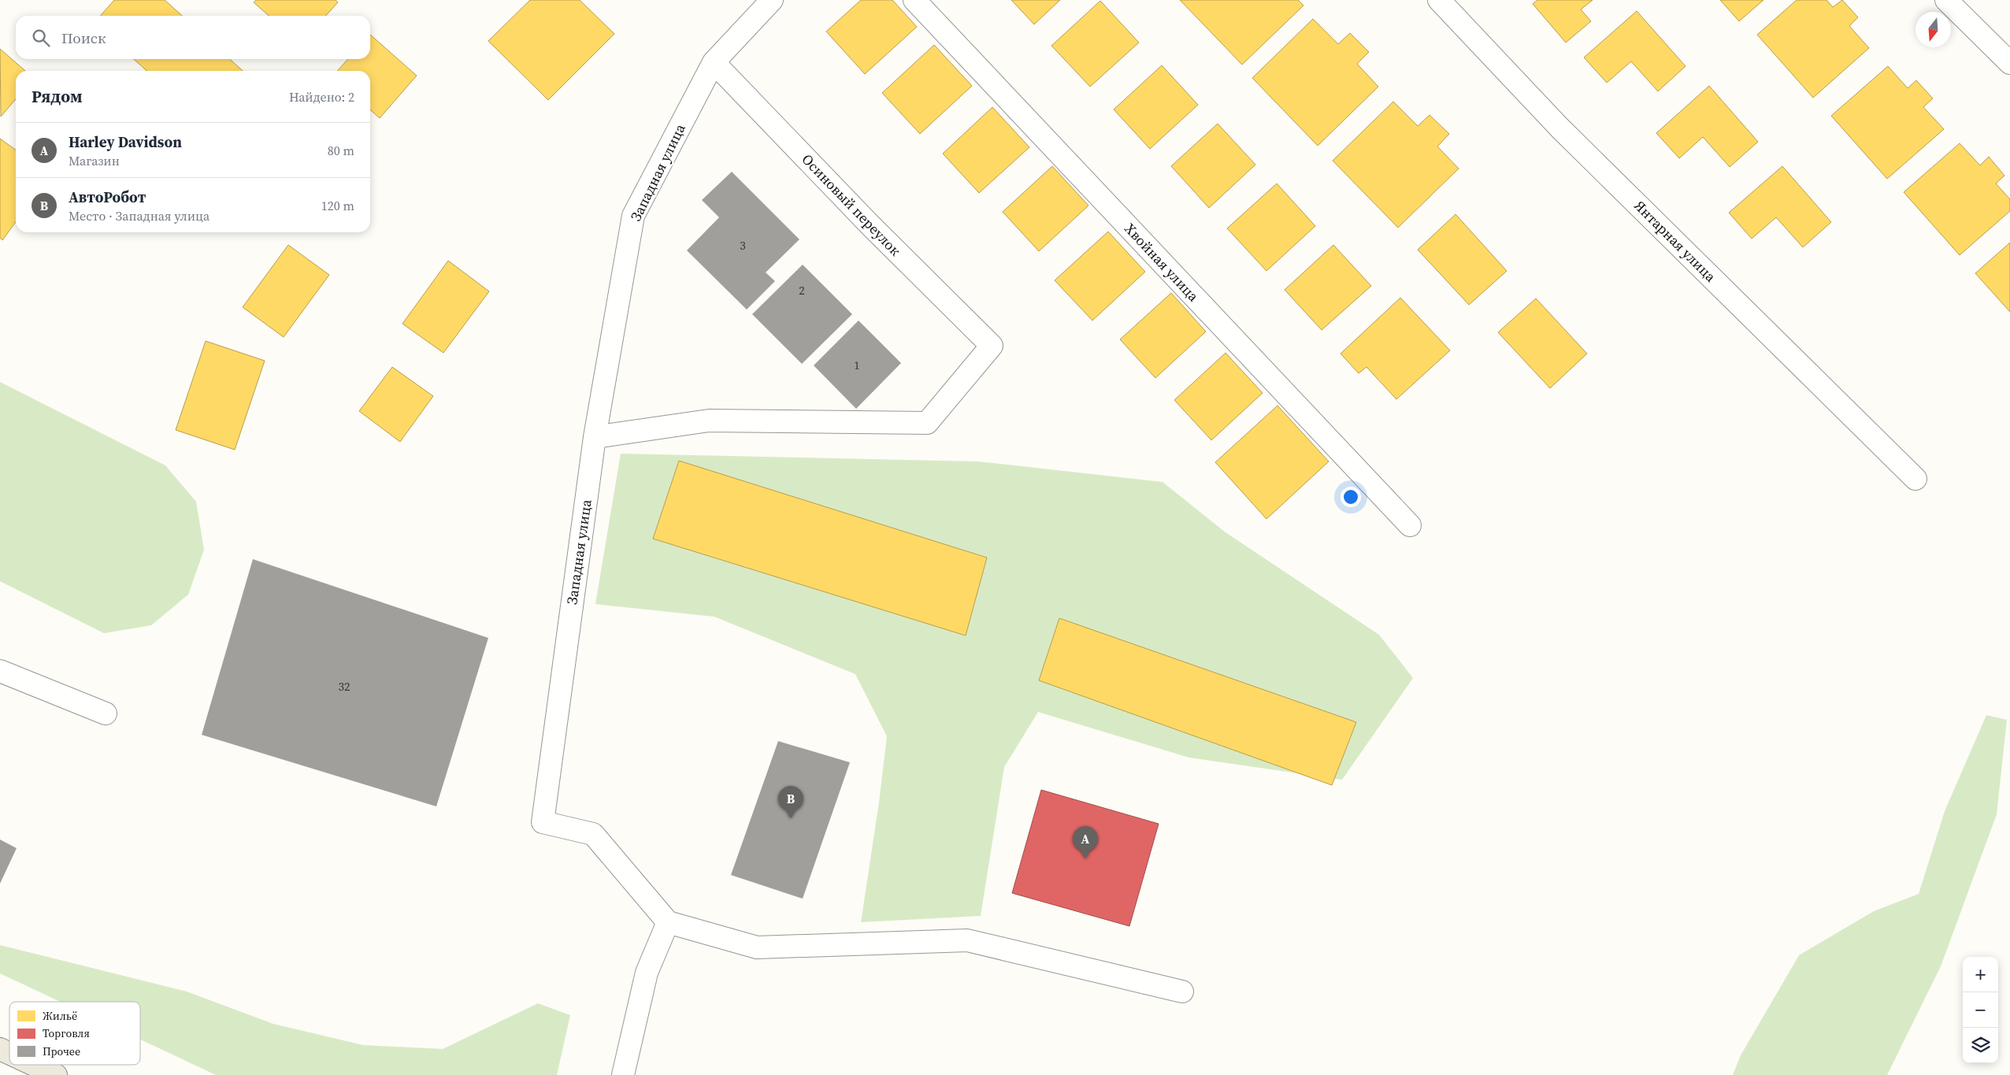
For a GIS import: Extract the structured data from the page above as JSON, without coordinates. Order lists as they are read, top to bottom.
{
  "streets": {
    "street": [
      "Западная улица",
      "Осиновый переулок",
      "Янтарная улица",
      "Хвойная улица"
    ]
  },
  "crossings": [
    ["Западная улица", "Осиновый переулок"]
  ],
  "house_numbers": [
    "3",
    "2",
    "1",
    "32"
  ],
  "legend": ["Жильё", "Торговля", "Прочее"],
  "north": "bottom",
  "page": {
    "search": "Поиск",
    "heading": ["Рядом", "Найдено: 2"],
    "list": [
      {
        "mark": "A",
        "name": "Harley Davidson",
        "note": "Магазин",
        "value": "80 m"
      },
      {
        "mark": "B",
        "name": "АвтоРобот",
        "note": "Место · Западная улица",
        "value": "120 m"
      }
    ],
    "pins": ["B", "A"],
    "map_buttons": ["+", "−"]
  }
}
